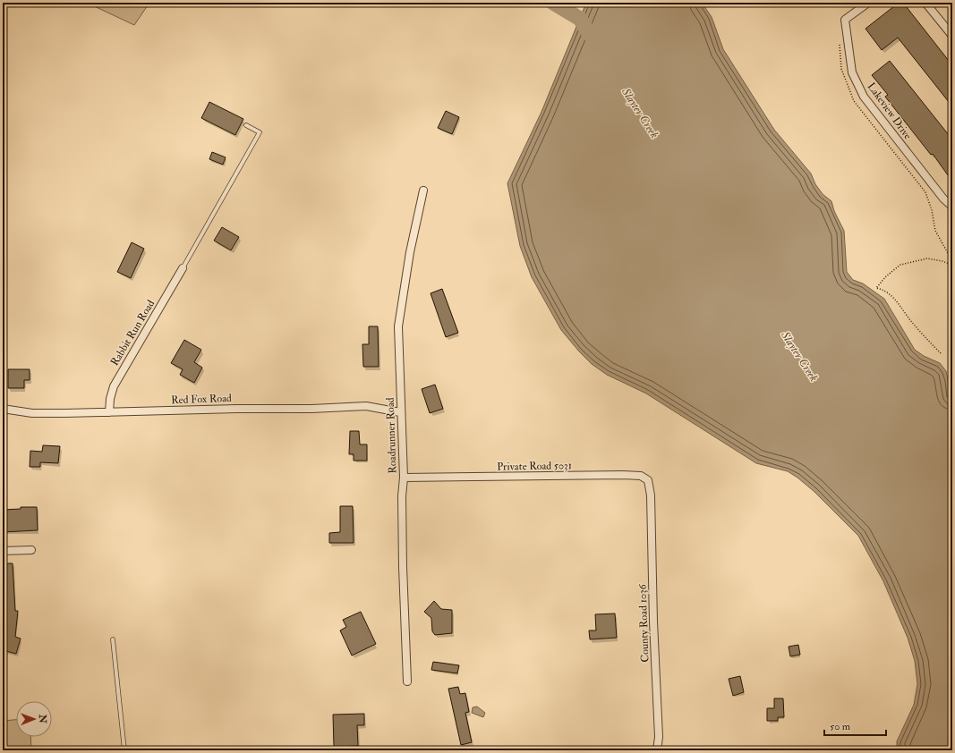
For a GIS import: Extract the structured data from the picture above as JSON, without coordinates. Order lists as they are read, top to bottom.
{
  "streets": {
    "street": [
      "Lakeview Drive",
      "Rabbit Run Road",
      "Red Fox Road",
      "Roadrunner Road",
      "Private Road 5031",
      "County Road 1036"
    ]
  },
  "crossings": [
    ["Rabbit Run Road", "Red Fox Road"],
    ["Red Fox Road", "Roadrunner Road"],
    ["Roadrunner Road", "Private Road 5031"],
    ["Private Road 5031", "County Road 1036"]
  ],
  "water": ["Slayter Creek"],
  "scale_bar": "50 m",
  "north": "right"
}
